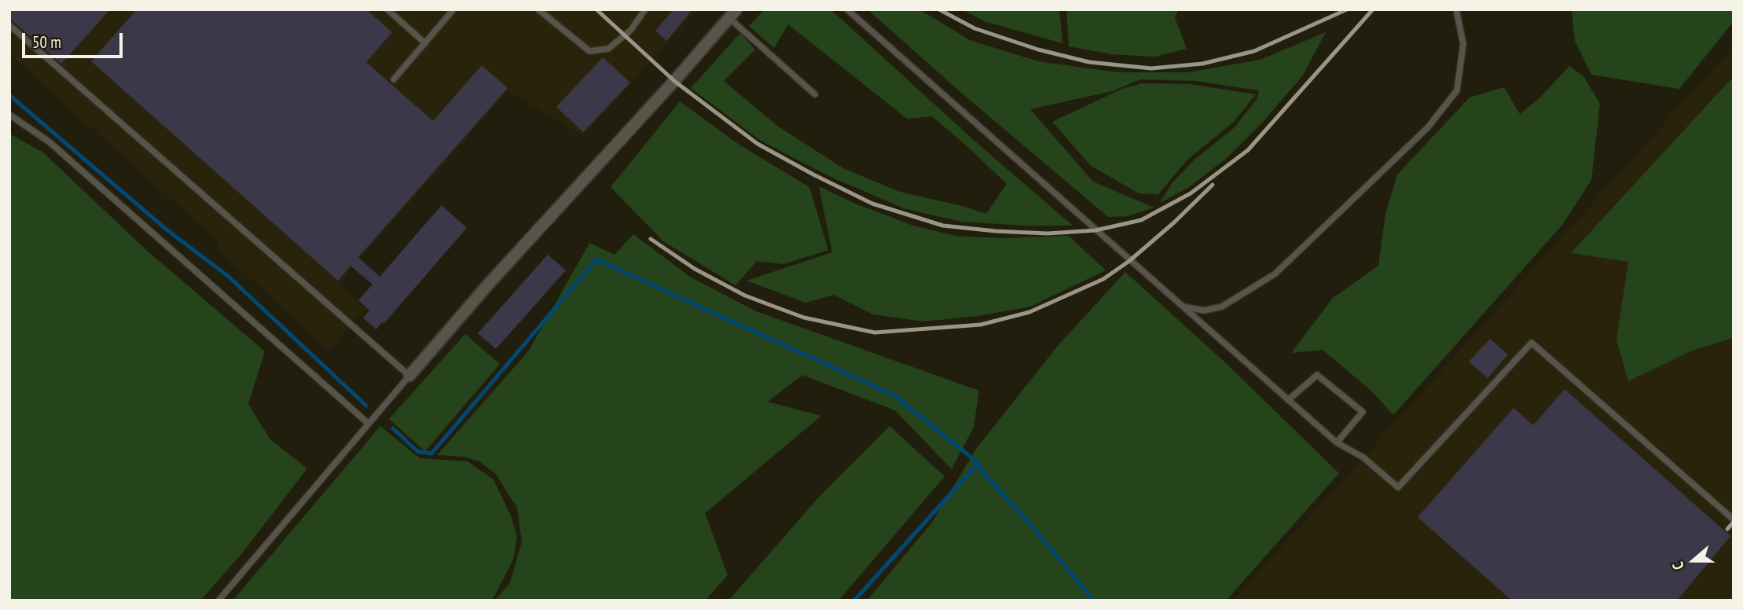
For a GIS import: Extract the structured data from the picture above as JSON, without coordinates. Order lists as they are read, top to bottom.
{
  "scale_bar": "50 m",
  "north": "left"
}
